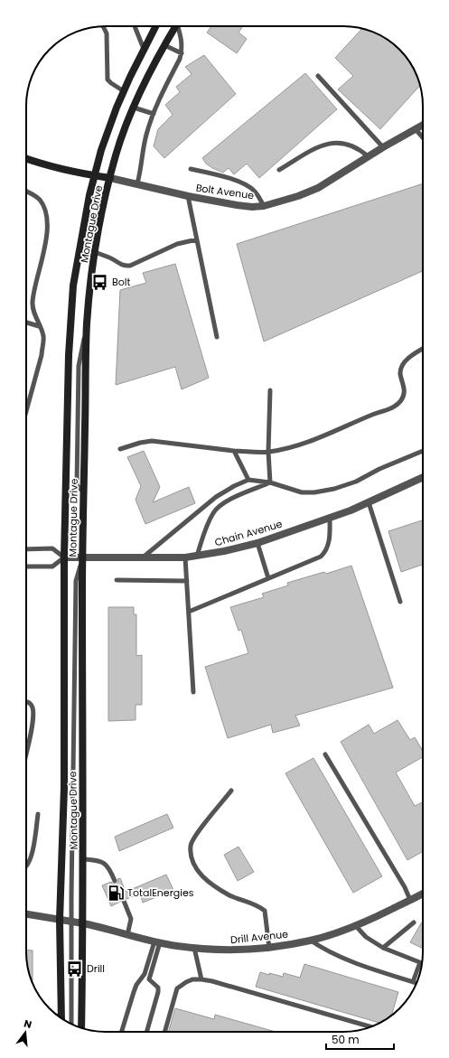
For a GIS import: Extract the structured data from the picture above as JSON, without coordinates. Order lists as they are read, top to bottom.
{
  "streets": {
    "main road": ["Montague Drive"],
    "street": ["Bolt Avenue", "Chain Avenue", "Drill Avenue"]
  },
  "crossings": [
    ["Bolt Avenue", "Montague Drive"],
    ["Montague Drive", "Chain Avenue"],
    ["Montague Drive", "Drill Avenue"]
  ],
  "places": {
    "bus stop": ["Bolt", "Drill"],
    "fuel station": ["TotalEnergies"]
  },
  "scale_bar": "50 m",
  "north": "top"
}
